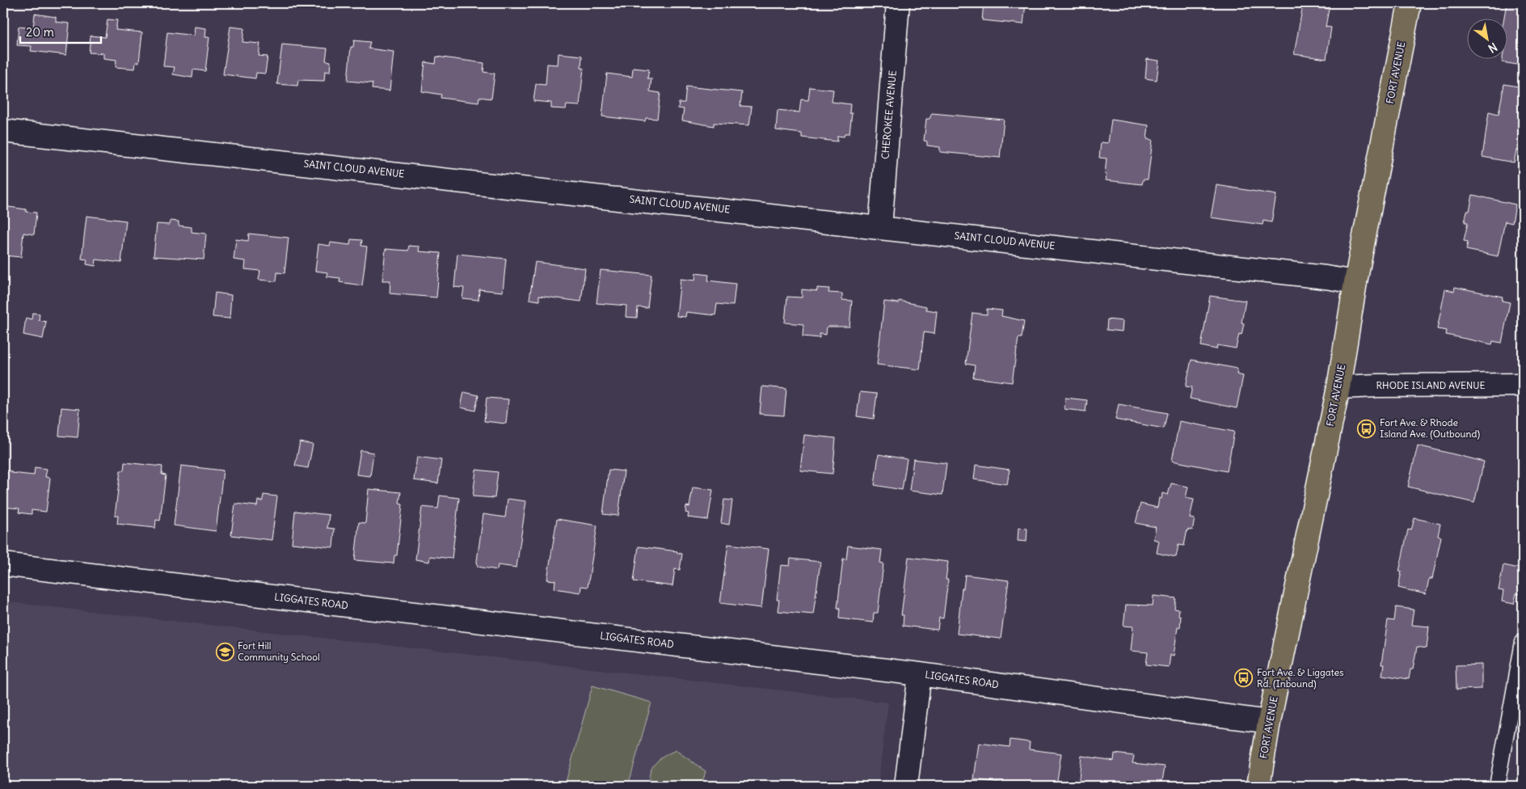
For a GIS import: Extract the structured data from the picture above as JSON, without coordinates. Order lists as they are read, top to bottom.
{
  "streets": {
    "main road": ["FORT AVENUE"],
    "street": [
      "CHEROKEE AVENUE",
      "SAINT CLOUD AVENUE",
      "RHODE ISLAND AVENUE",
      "LIGGATES ROAD"
    ]
  },
  "crossings": [
    ["FORT AVENUE", "SAINT CLOUD AVENUE"],
    ["FORT AVENUE", "RHODE ISLAND AVENUE"],
    ["FORT AVENUE", "LIGGATES ROAD"],
    ["CHEROKEE AVENUE", "SAINT CLOUD AVENUE"]
  ],
  "places": {
    "bus stop": ["Fort Ave. & Rhode Island Ave. (Outbound)", "Fort Ave. & Liggates Rd. (Inbound)"],
    "school or university": ["Fort Hill Community School"]
  },
  "scale_bar": "20 m",
  "north": "bottom right"
}
